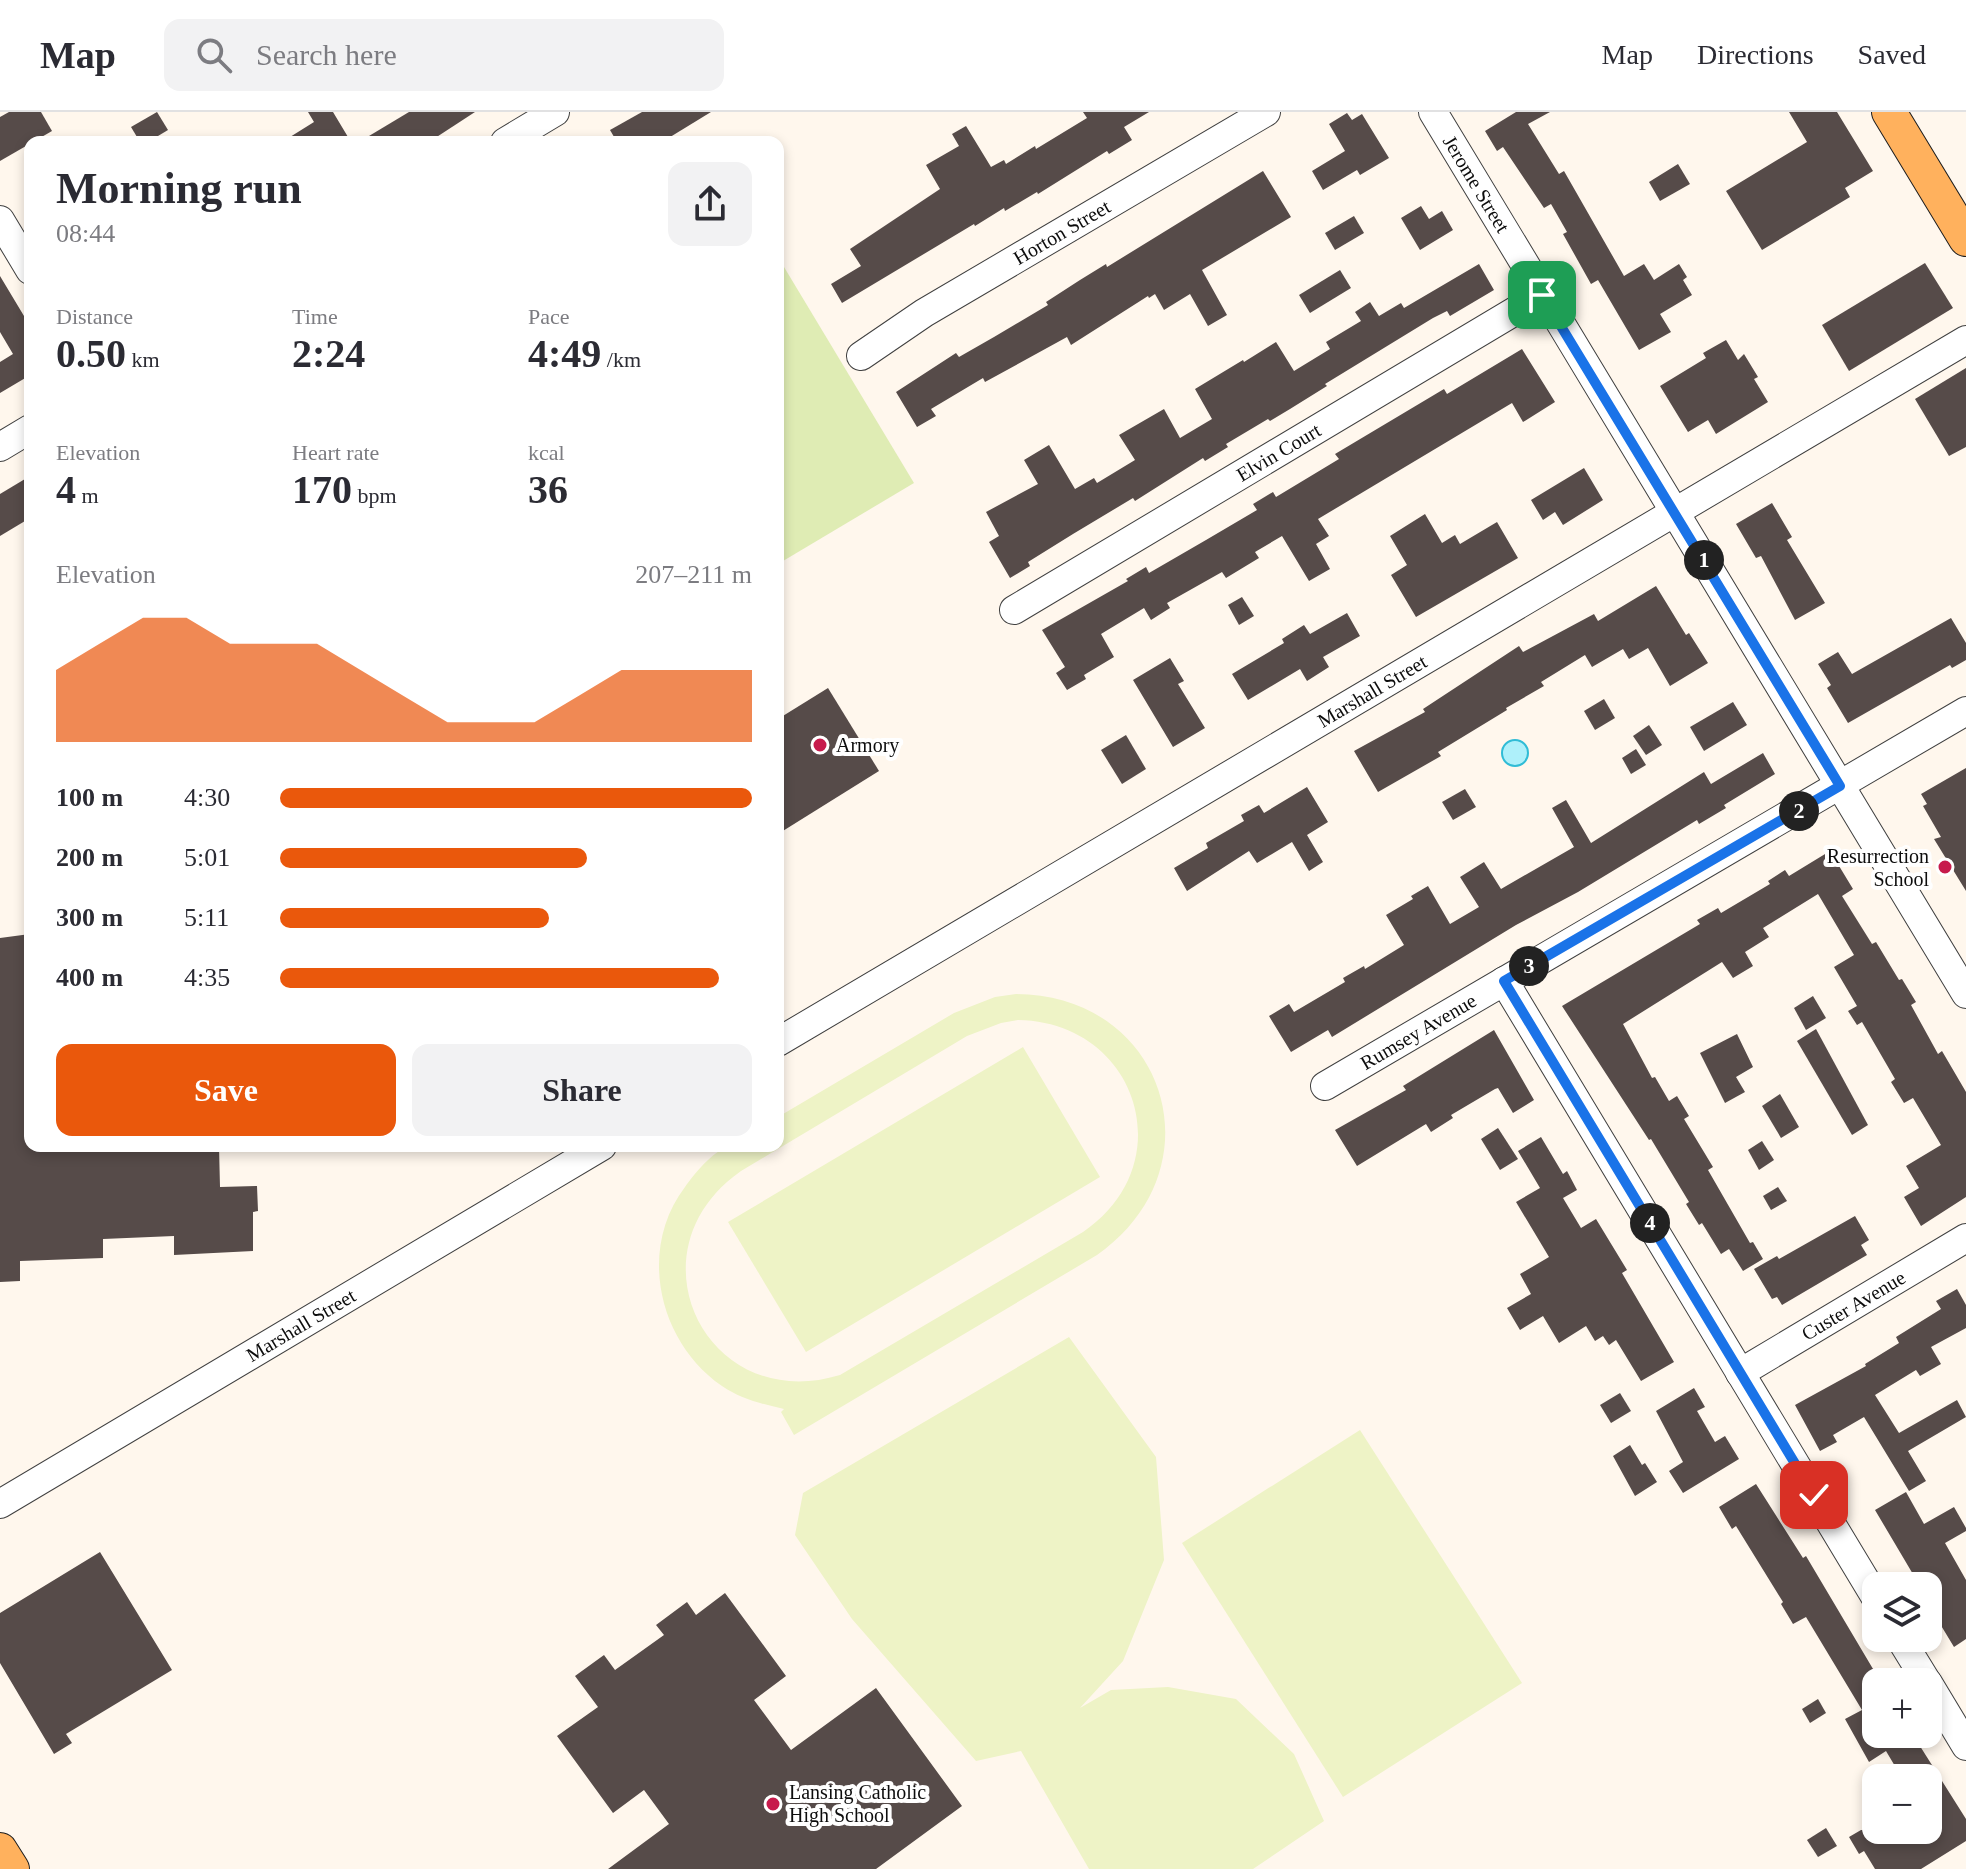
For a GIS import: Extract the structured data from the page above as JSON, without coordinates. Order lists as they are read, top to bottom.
{
  "streets": {
    "street": [
      "Jerome Street",
      "Horton Street",
      "Elvin Court",
      "Marshall Street",
      "Rumsey Avenue",
      "Custer Avenue"
    ]
  },
  "crossings": [
    ["Jerome Street", "Elvin Court"],
    ["Jerome Street", "Marshall Street"],
    ["Jerome Street", "Rumsey Avenue"]
  ],
  "places": ["Armory", "Resurrection School", "Lansing Catholic High School"],
  "page": {
    "header": "Map",
    "search": "Search here",
    "nav": ["Map", "Directions", "Saved"],
    "heading": ["Morning run", "08:44"],
    "stats": [
      ["Distance", "0.50 km"],
      ["Time", "2:24"],
      ["Pace", "4:49 /km"],
      ["Elevation", "4 m"],
      ["Heart rate", "170 bpm"],
      ["kcal", "36"]
    ],
    "pins": [
      "1",
      "2",
      "3",
      "4"
    ],
    "chart": ["Elevation", "207–211 m"],
    "list": [
      {
        "name": "100 m",
        "note": "4:30"
      },
      {
        "name": "200 m",
        "note": "5:01"
      },
      {
        "name": "300 m",
        "note": "5:11"
      },
      {
        "name": "400 m",
        "note": "4:35"
      }
    ],
    "buttons": ["Save", "Share"],
    "map_buttons": ["+", "−"]
  }
}
